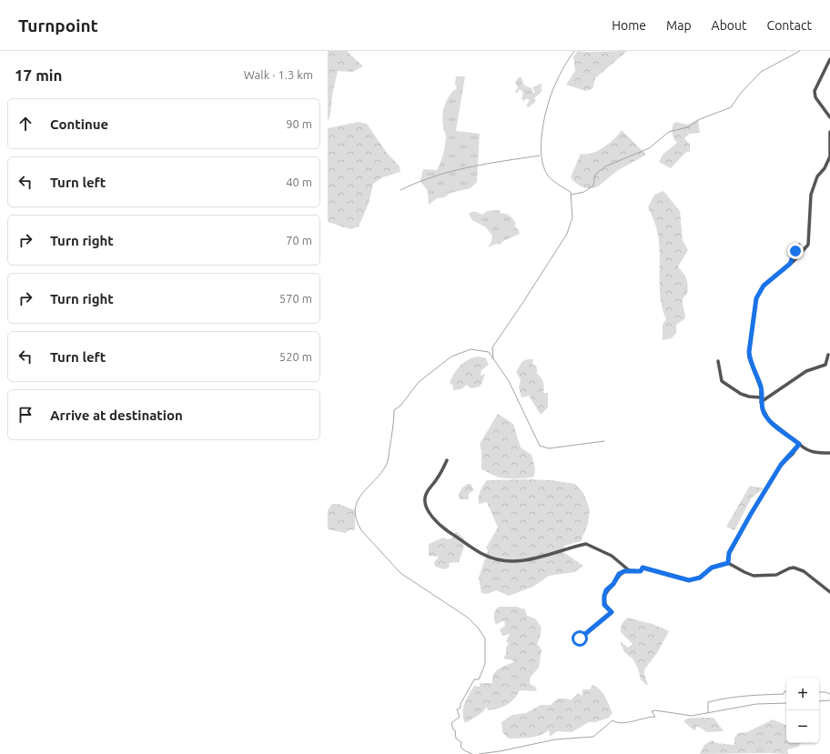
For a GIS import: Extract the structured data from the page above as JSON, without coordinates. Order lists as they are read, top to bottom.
{
  "page": {
    "header": "Turnpoint",
    "nav": [
      "Home",
      "Map",
      "About",
      "Contact"
    ],
    "heading": ["17 min", "Walk · 1.3 km"],
    "list": [
      ["Continue", "90 m"],
      ["Turn left", "40 m"],
      ["Turn right", "70 m"],
      ["Turn right", "570 m"],
      ["Turn left", "520 m"],
      "Arrive at destination"
    ],
    "map_buttons": ["+", "−"]
  }
}
